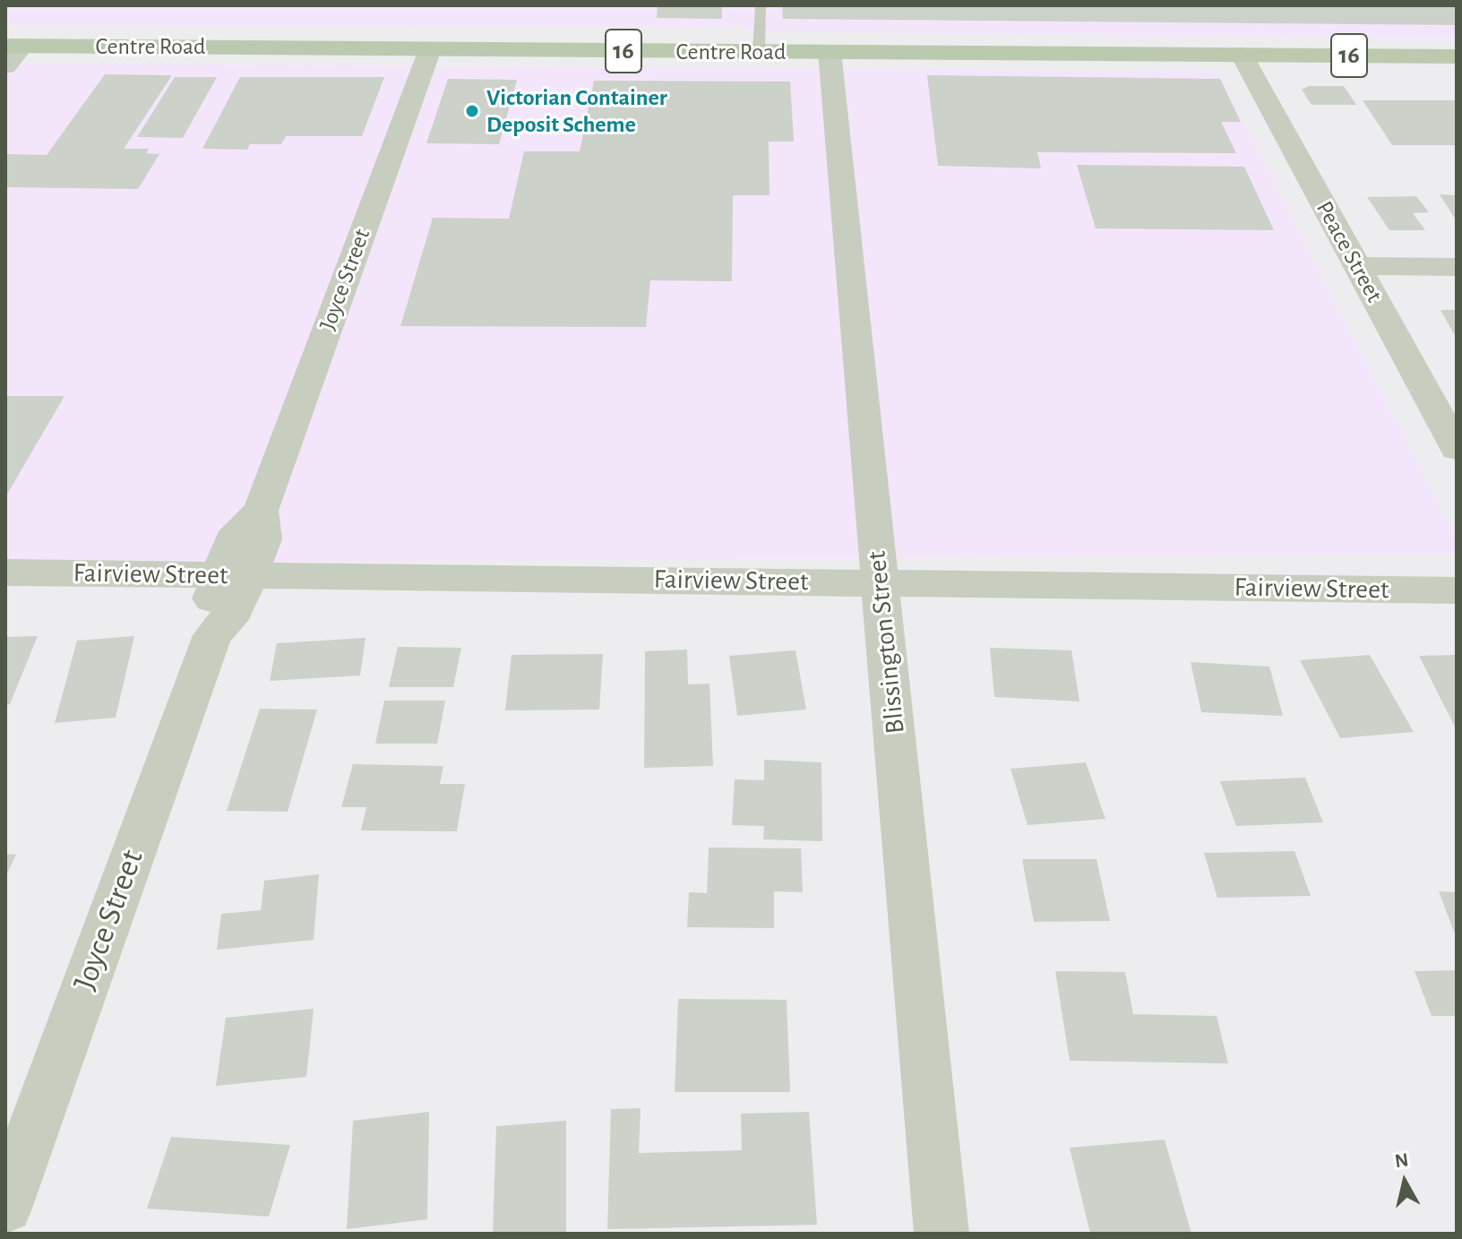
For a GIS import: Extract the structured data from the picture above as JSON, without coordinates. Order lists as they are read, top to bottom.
{
  "streets": {
    "main road": ["Centre Road", "16"],
    "street": [
      "Peace Street",
      "Joyce Street",
      "Fairview Street",
      "Blissington Street"
    ]
  },
  "crossings": [
    ["Centre Road", "Peace Street"],
    ["Centre Road", "Joyce Street"],
    ["Centre Road", "Blissington Street"],
    ["Joyce Street", "Fairview Street"],
    ["Fairview Street", "Blissington Street"]
  ],
  "places": ["Victorian Container Deposit Scheme"],
  "north": "top"
}
